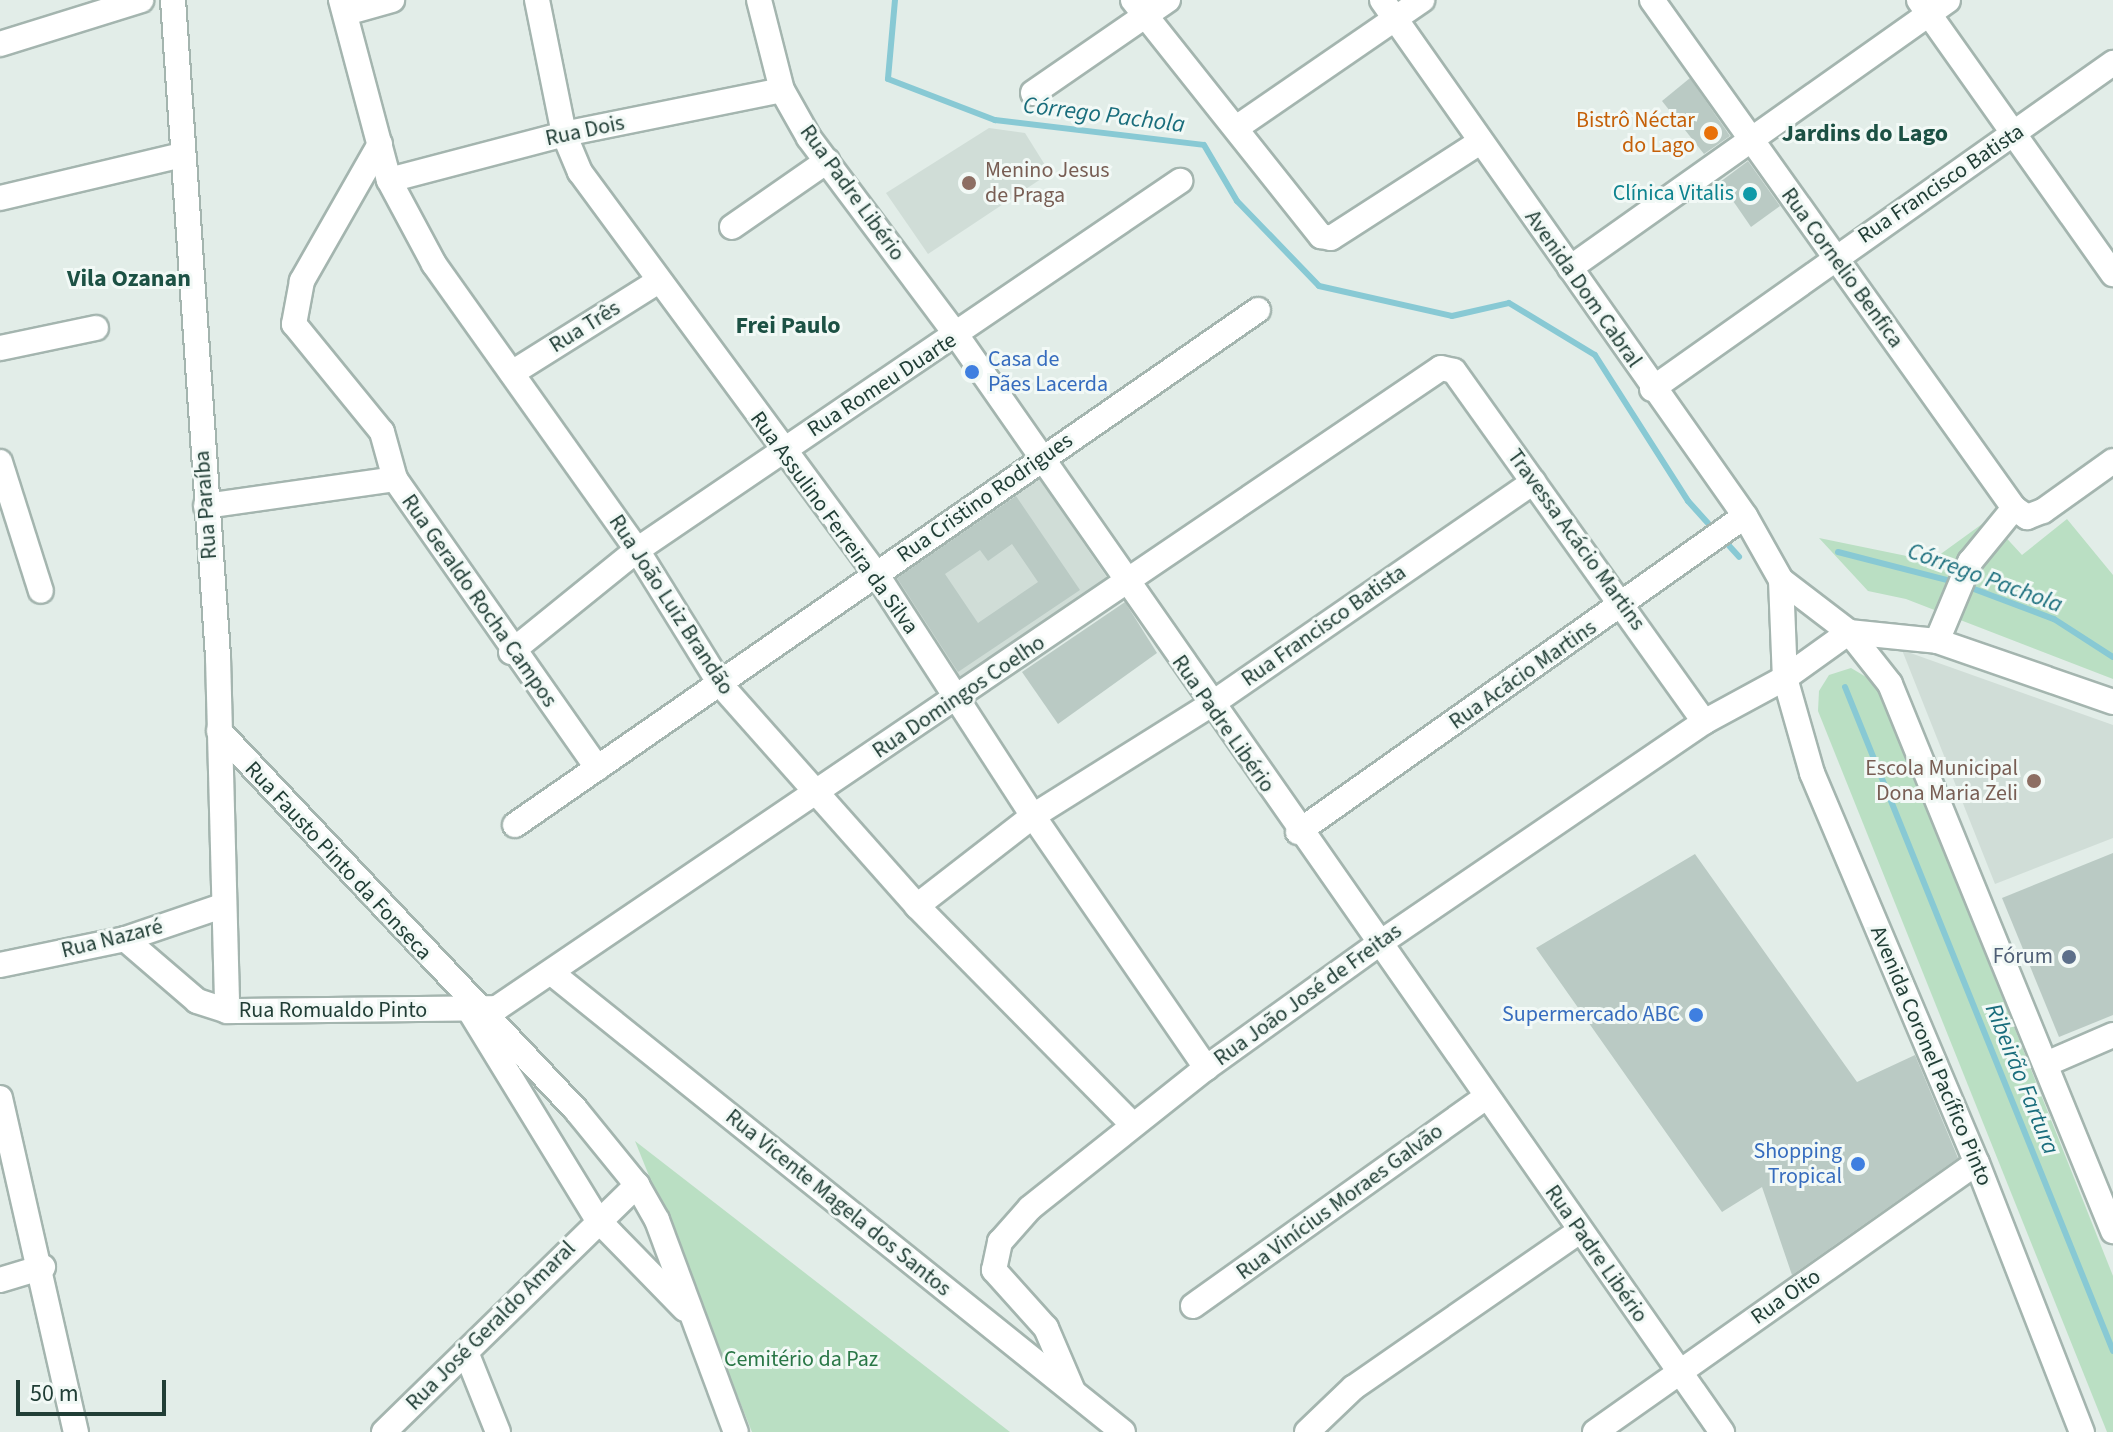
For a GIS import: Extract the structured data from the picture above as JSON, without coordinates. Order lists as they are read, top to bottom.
{
  "streets": {
    "street": [
      "Rua Dois",
      "Rua Francisco Batista",
      "Rua Padre Libério",
      "Rua Cornelio Benfica",
      "Avenida Dom Cabral",
      "Rua Três",
      "Rua Romeu Duarte",
      "Rua Cristino Rodrigues",
      "Rua Paraíba",
      "Rua Assulino Ferreira da Silva",
      "Travessa Acácio Martins",
      "Rua Geraldo Rocha Campos",
      "Rua João Luiz Brandão",
      "Rua Acácio Martins",
      "Rua Domingos Coelho",
      "Rua Fausto Pinto da Fonseca",
      "Rua Nazaré",
      "Rua João José de Freitas",
      "Rua Romualdo Pinto",
      "Avenida Coronel Pacífico Pinto",
      "Rua Vinícius Moraes Galvão",
      "Rua Vicente Magela dos Santos",
      "Rua Oito",
      "Rua José Geraldo Amaral"
    ]
  },
  "crossings": [
    ["Rua Dois", "Rua Padre Libério"],
    ["Rua Dois", "Rua Assulino Ferreira da Silva"],
    ["Rua Dois", "Rua João Luiz Brandão"],
    ["Rua Francisco Batista", "Rua Padre Libério"],
    ["Rua Francisco Batista", "Rua Cornelio Benfica"],
    ["Rua Francisco Batista", "Avenida Dom Cabral"],
    ["Rua Francisco Batista", "Rua Assulino Ferreira da Silva"],
    ["Rua Francisco Batista", "Travessa Acácio Martins"],
    ["Rua Francisco Batista", "Rua João Luiz Brandão"],
    ["Rua Padre Libério", "Rua Romeu Duarte"],
    ["Rua Padre Libério", "Rua Cristino Rodrigues"],
    ["Rua Padre Libério", "Rua Acácio Martins"],
    ["Rua Padre Libério", "Rua Domingos Coelho"],
    ["Rua Padre Libério", "Rua João José de Freitas"],
    ["Rua Padre Libério", "Rua Vinícius Moraes Galvão"],
    ["Rua Padre Libério", "Rua Oito"],
    ["Avenida Dom Cabral", "Rua Acácio Martins"],
    ["Avenida Dom Cabral", "Avenida Coronel Pacífico Pinto"],
    ["Rua Três", "Rua Assulino Ferreira da Silva"],
    ["Rua Três", "Rua João Luiz Brandão"],
    ["Rua Romeu Duarte", "Rua Assulino Ferreira da Silva"],
    ["Rua Romeu Duarte", "Rua Geraldo Rocha Campos"],
    ["Rua Romeu Duarte", "Rua João Luiz Brandão"],
    ["Rua Cristino Rodrigues", "Rua Assulino Ferreira da Silva"],
    ["Rua Cristino Rodrigues", "Rua Geraldo Rocha Campos"],
    ["Rua Cristino Rodrigues", "Rua João Luiz Brandão"],
    ["Rua Paraíba", "Rua Fausto Pinto da Fonseca"],
    ["Rua Paraíba", "Rua Nazaré"],
    ["Rua Paraíba", "Rua Romualdo Pinto"],
    ["Rua Assulino Ferreira da Silva", "Rua Domingos Coelho"],
    ["Rua Assulino Ferreira da Silva", "Rua João José de Freitas"],
    ["Travessa Acácio Martins", "Rua Acácio Martins"],
    ["Travessa Acácio Martins", "Rua Domingos Coelho"],
    ["Travessa Acácio Martins", "Rua João José de Freitas"],
    ["Rua Geraldo Rocha Campos", "Rua João Luiz Brandão"],
    ["Rua João Luiz Brandão", "Rua Domingos Coelho"],
    ["Rua João Luiz Brandão", "Rua João José de Freitas"],
    ["Rua Domingos Coelho", "Rua Fausto Pinto da Fonseca"],
    ["Rua Domingos Coelho", "Rua Romualdo Pinto"],
    ["Rua Domingos Coelho", "Rua Vicente Magela dos Santos"],
    ["Rua Fausto Pinto da Fonseca", "Rua Romualdo Pinto"],
    ["Rua Fausto Pinto da Fonseca", "Rua José Geraldo Amaral"],
    ["Rua Nazaré", "Rua Romualdo Pinto"],
    ["Rua João José de Freitas", "Avenida Coronel Pacífico Pinto"],
    ["Rua João José de Freitas", "Rua Vicente Magela dos Santos"],
    ["Avenida Coronel Pacífico Pinto", "Rua Oito"]
  ],
  "districts": ["Jardins do Lago", "Vila Ozanan", "Frei Paulo"],
  "water": ["Córrego Pachola", "Ribeirão Fartura"],
  "parks": ["Cemitério da Paz"],
  "places": [
    "Bistrô Néctar do Lago",
    "Menino Jesus de Praga",
    "Clínica Vitalis",
    "Casa de Pães Lacerda",
    "Escola Municipal Dona Maria Zeli",
    "Fórum",
    "Supermercado ABC",
    "Shopping Tropical"
  ],
  "scale_bar": "50 m"
}
